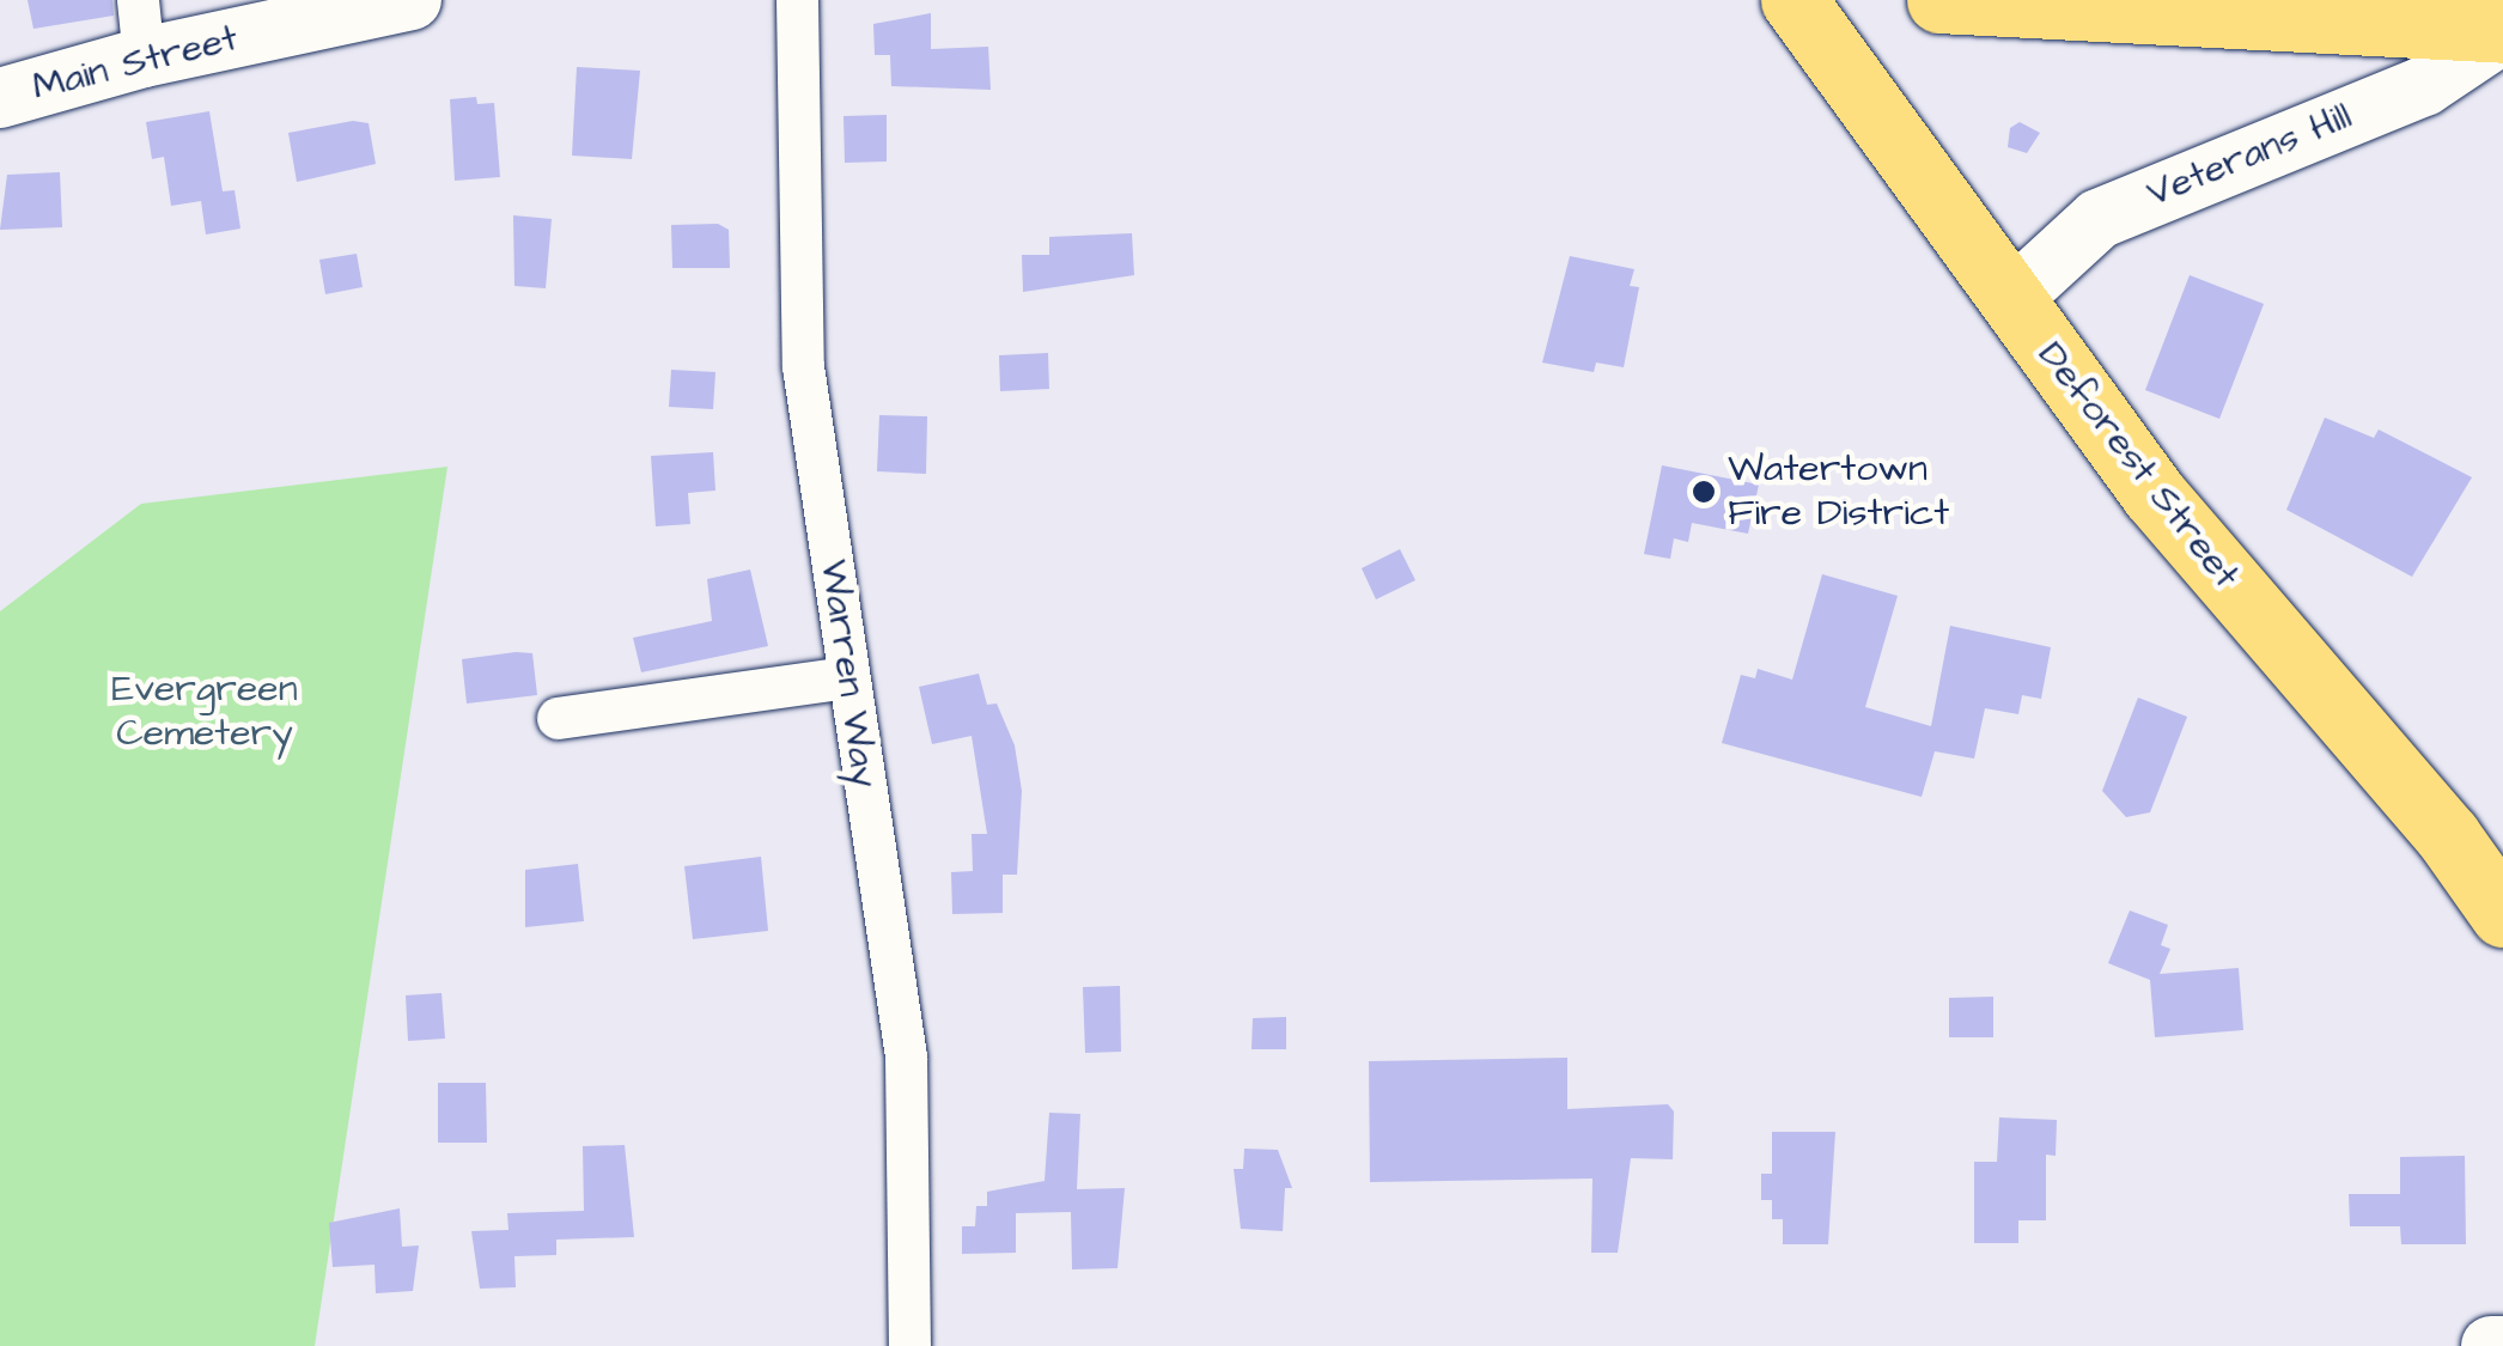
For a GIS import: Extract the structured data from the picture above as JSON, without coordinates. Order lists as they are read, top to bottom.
{
  "streets": {
    "main road": ["Main Street", "Veterans Hill", "Deforest Street"],
    "street": ["Warren Way"]
  },
  "crossings": [
    ["Veterans Hill", "Deforest Street"]
  ],
  "parks": ["Evergreen Cemetery"],
  "places": ["Watertown Fire District"]
}
